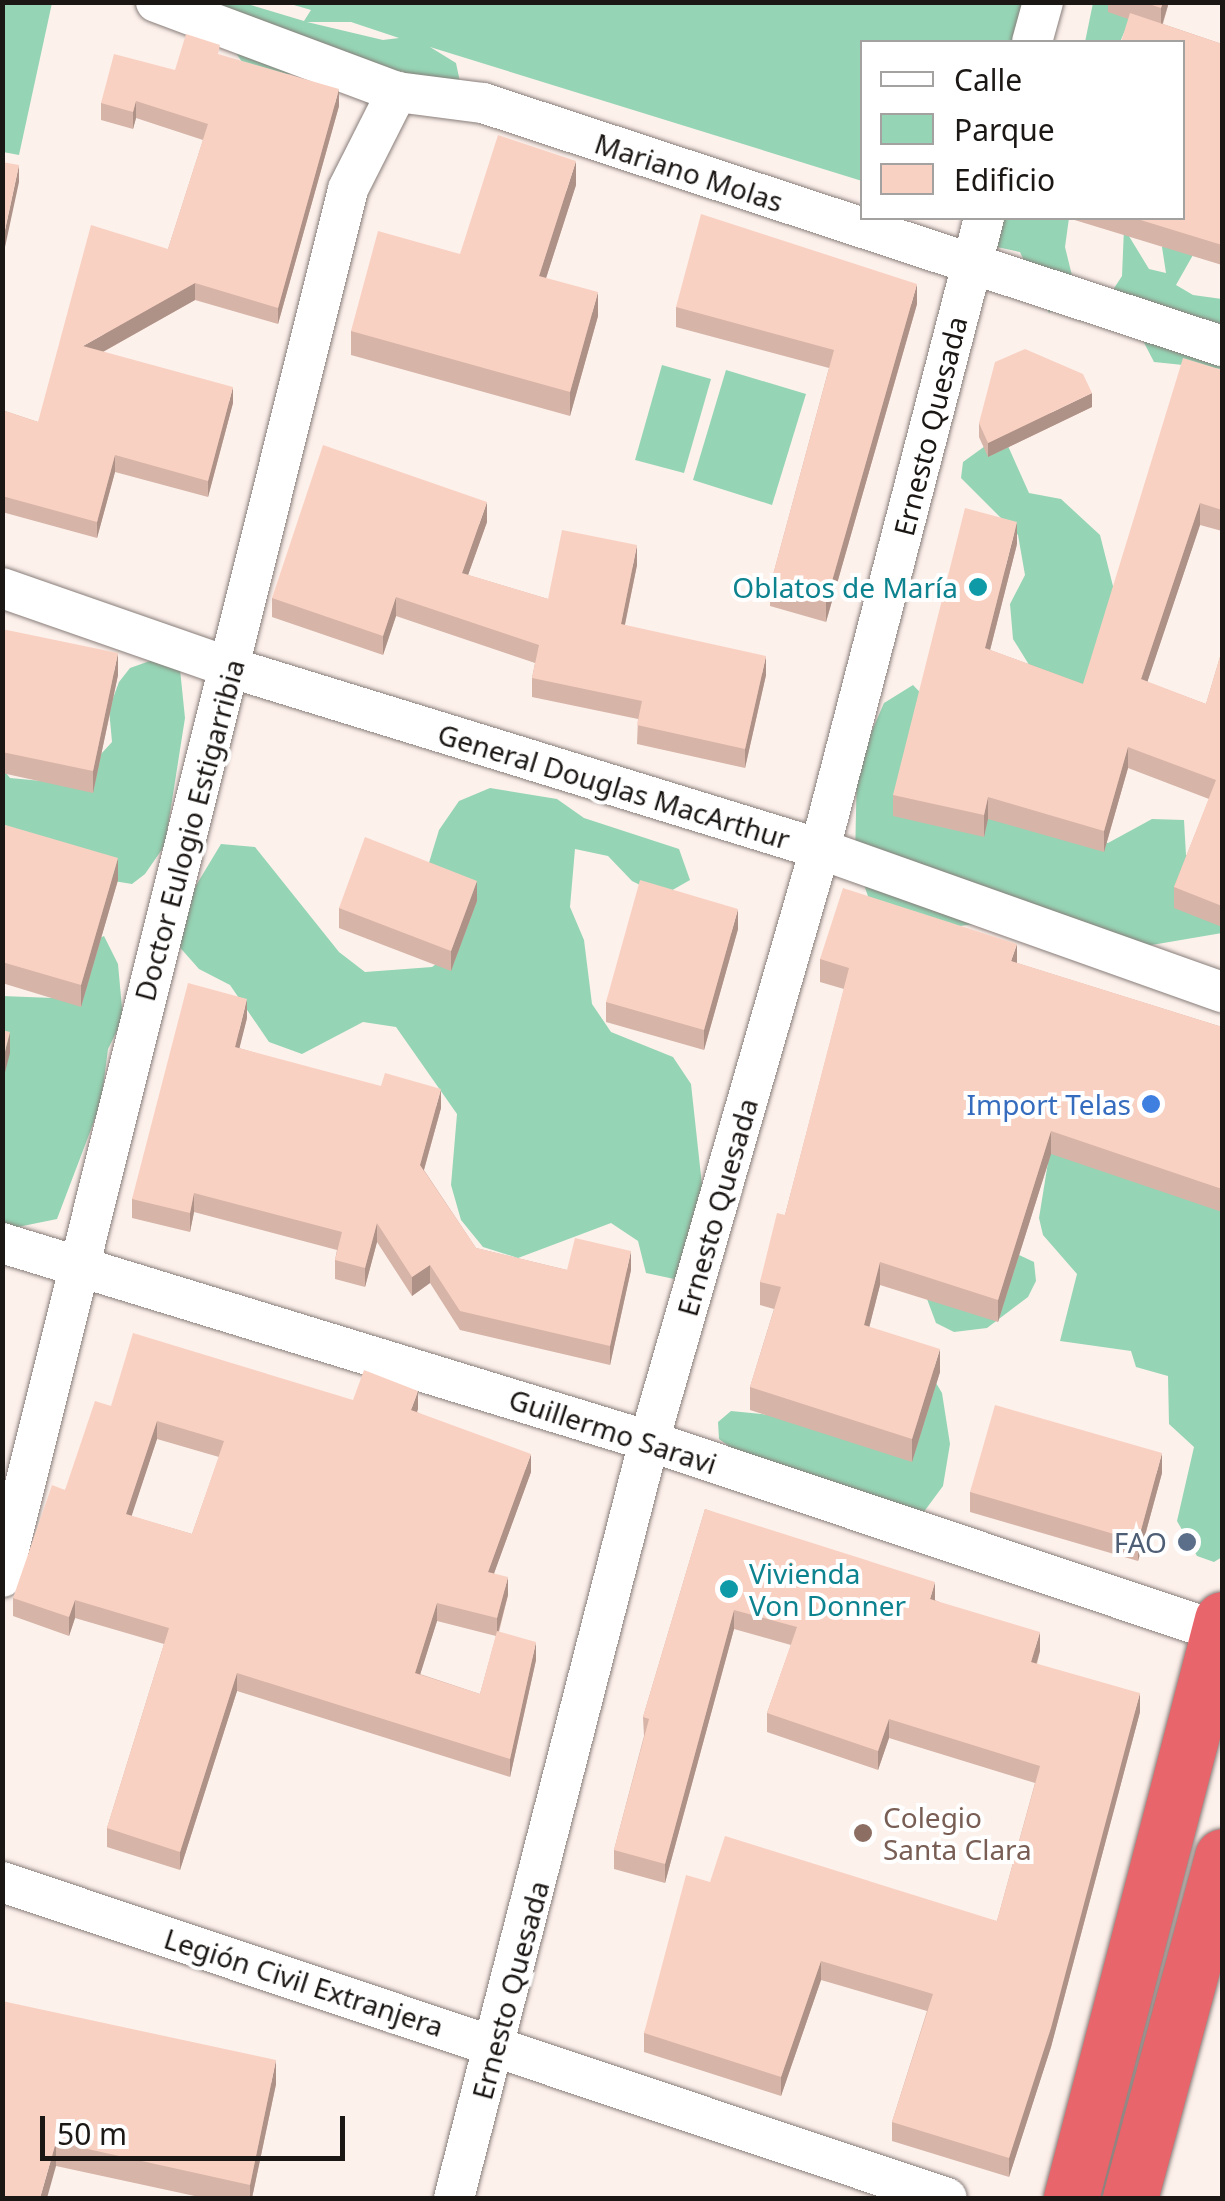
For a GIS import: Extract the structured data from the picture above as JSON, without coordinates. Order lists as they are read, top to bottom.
{
  "streets": {
    "street": [
      "Mariano Molas",
      "Ernesto Quesada",
      "General Douglas MacArthur",
      "Doctor Eulogio Estigarribia",
      "Guillermo Saravi",
      "Legión Civil Extranjera"
    ]
  },
  "crossings": [
    ["Mariano Molas", "Ernesto Quesada"],
    ["Mariano Molas", "Doctor Eulogio Estigarribia"],
    ["Ernesto Quesada", "General Douglas MacArthur"],
    ["Ernesto Quesada", "Guillermo Saravi"],
    ["Ernesto Quesada", "Legión Civil Extranjera"],
    ["General Douglas MacArthur", "Doctor Eulogio Estigarribia"],
    ["Doctor Eulogio Estigarribia", "Guillermo Saravi"]
  ],
  "places": [
    "Oblatos de María",
    "Import Telas",
    "FAO",
    "Vivienda Von Donner",
    "Colegio Santa Clara"
  ],
  "legend": ["Calle", "Parque", "Edificio"],
  "scale_bar": "50 m"
}
